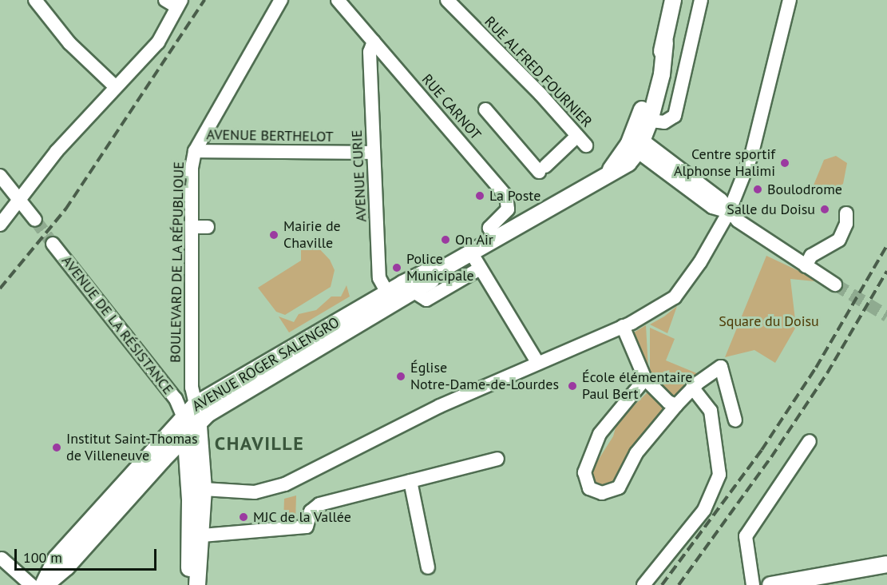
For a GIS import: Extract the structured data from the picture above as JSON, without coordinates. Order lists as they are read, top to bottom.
{
  "streets": {
    "main road": ["AVENUE DE LA RÉSISTANCE", "AVENUE ROGER SALENGRO"],
    "street": [
      "RUE ALFRED FOURNIER",
      "RUE CARNOT",
      "AVENUE BERTHELOT",
      "AVENUE CURIE",
      "BOULEVARD DE LA RÉPUBLIQUE"
    ]
  },
  "crossings": [
    ["RUE CARNOT", "AVENUE CURIE"],
    ["RUE CARNOT", "AVENUE ROGER SALENGRO"],
    ["AVENUE BERTHELOT", "AVENUE CURIE"],
    ["AVENUE BERTHELOT", "BOULEVARD DE LA RÉPUBLIQUE"],
    ["AVENUE CURIE", "AVENUE ROGER SALENGRO"],
    ["BOULEVARD DE LA RÉPUBLIQUE", "AVENUE ROGER SALENGRO"],
    ["AVENUE DE LA RÉSISTANCE", "AVENUE ROGER SALENGRO"]
  ],
  "districts": ["CHAVILLE"],
  "parks": ["Square du Doisu"],
  "places": [
    "Centre sportif Alphonse Halimi",
    "Boulodrome",
    "La Poste",
    "Salle du Doisu",
    "Mairie de Chaville",
    "On Air",
    "Police Municipale",
    "Église Notre-Dame-de-Lourdes",
    "École élémentaire Paul Bert",
    "Institut Saint-Thomas de Villeneuve",
    "MJC de la Vallée"
  ],
  "scale_bar": "100 m"
}
